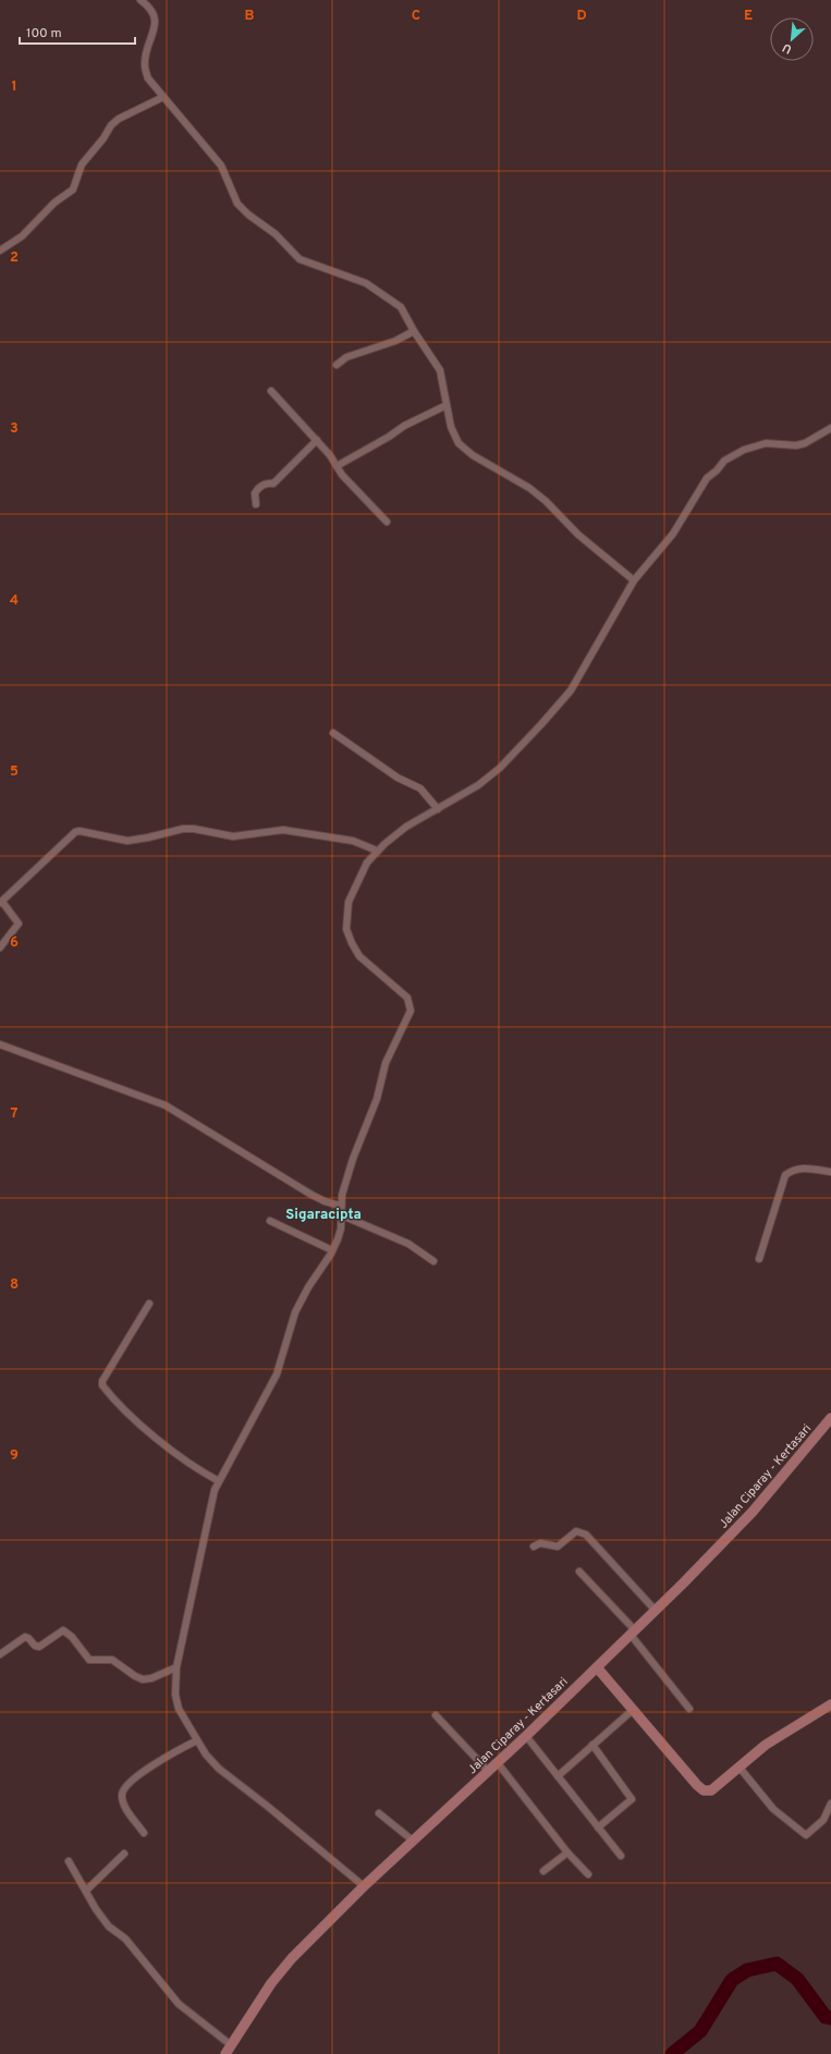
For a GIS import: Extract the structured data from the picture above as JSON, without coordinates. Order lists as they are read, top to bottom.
{
  "streets": {
    "main road": ["Jalan Ciparay - Kertasari"]
  },
  "districts": ["Sigaracipta"],
  "scale_bar": "100 m",
  "north": "bottom left",
  "grid": {
    "columns": [
      "B",
      "C",
      "D",
      "E"
    ],
    "rows": [
      "1",
      "2",
      "3",
      "4",
      "5",
      "6",
      "7",
      "8",
      "9"
    ]
  }
}
